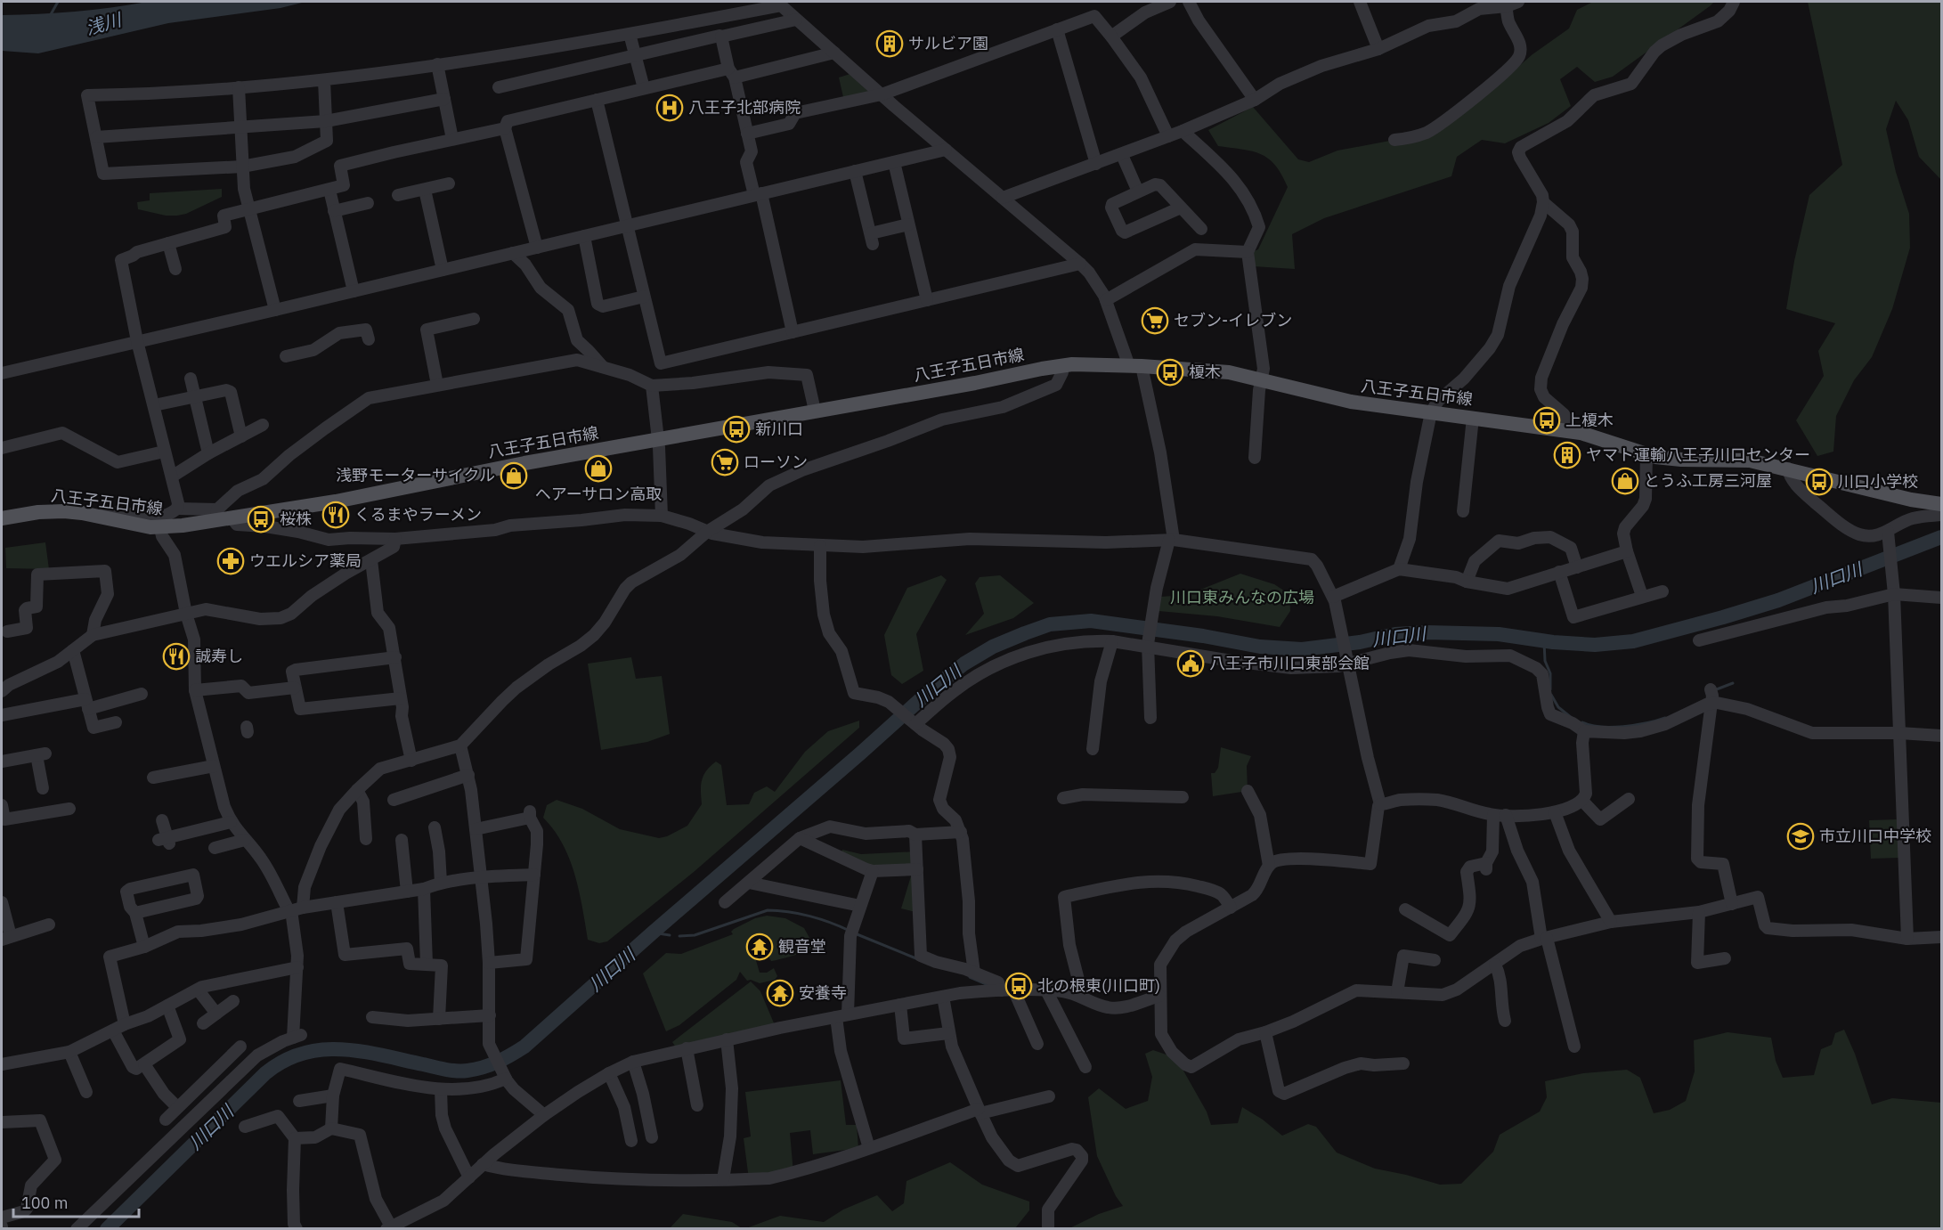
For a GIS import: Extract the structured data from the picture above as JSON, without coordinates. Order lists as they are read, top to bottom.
{
  "streets": {
    "main road": ["八王子五日市線"]
  },
  "water": ["浅川", "川口川"],
  "parks": ["川口東みんなの広場"],
  "places": {
    "building": ["サルビア園", "ヤマト運輸八王子川口センター"],
    "hospital": ["八王子北部病院"],
    "supermarket": ["セブン-イレブン", "ローソン"],
    "bus stop": [
      "榎木",
      "上榎木",
      "新川口",
      "川口小学校",
      "桜株",
      "北の根東(川口町)"
    ],
    "shop": ["ヘアーサロン高取", "浅野モーターサイクル", "とうふ工房三河屋"],
    "restaurant": ["くるまやラーメン", "誠寿し"],
    "pharmacy": ["ウエルシア薬局"],
    "public building": ["八王子市川口東部会館"],
    "school or university": ["市立川口中学校"],
    "temple": ["観音堂", "安養寺"]
  },
  "scale_bar": "100 m"
}
